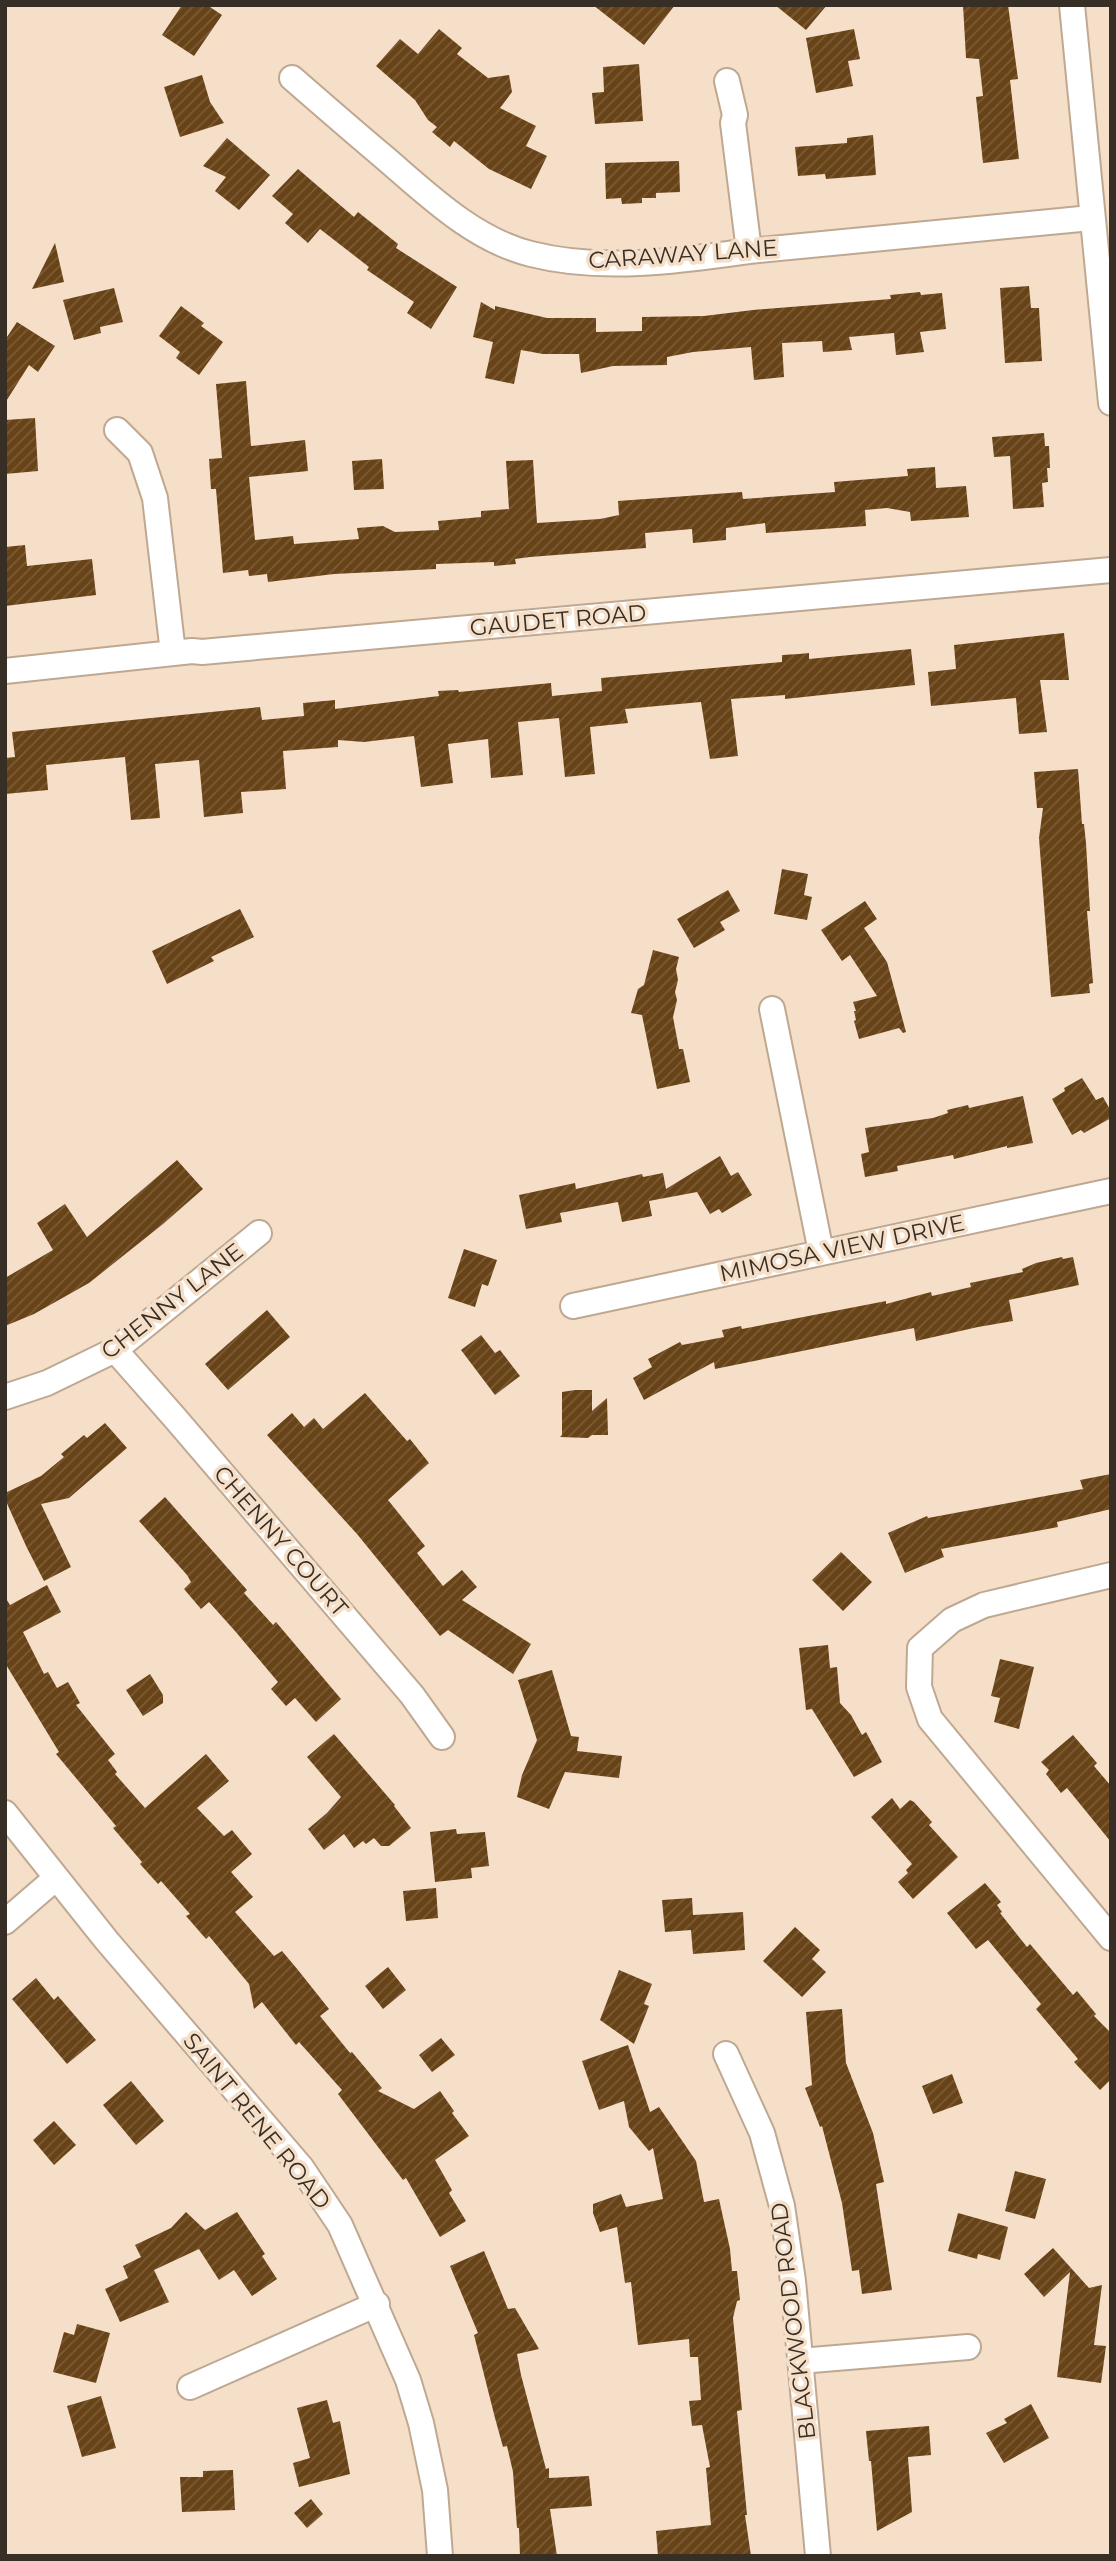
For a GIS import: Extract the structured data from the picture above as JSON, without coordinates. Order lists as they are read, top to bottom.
{
  "streets": {
    "street": [
      "CARAWAY LANE",
      "GAUDET ROAD",
      "MIMOSA VIEW DRIVE",
      "CHENNY LANE",
      "CHENNY COURT",
      "SAINT RENE ROAD",
      "BLACKWOOD ROAD"
    ]
  },
  "crossings": [
    ["CHENNY LANE", "CHENNY COURT"]
  ]
}
